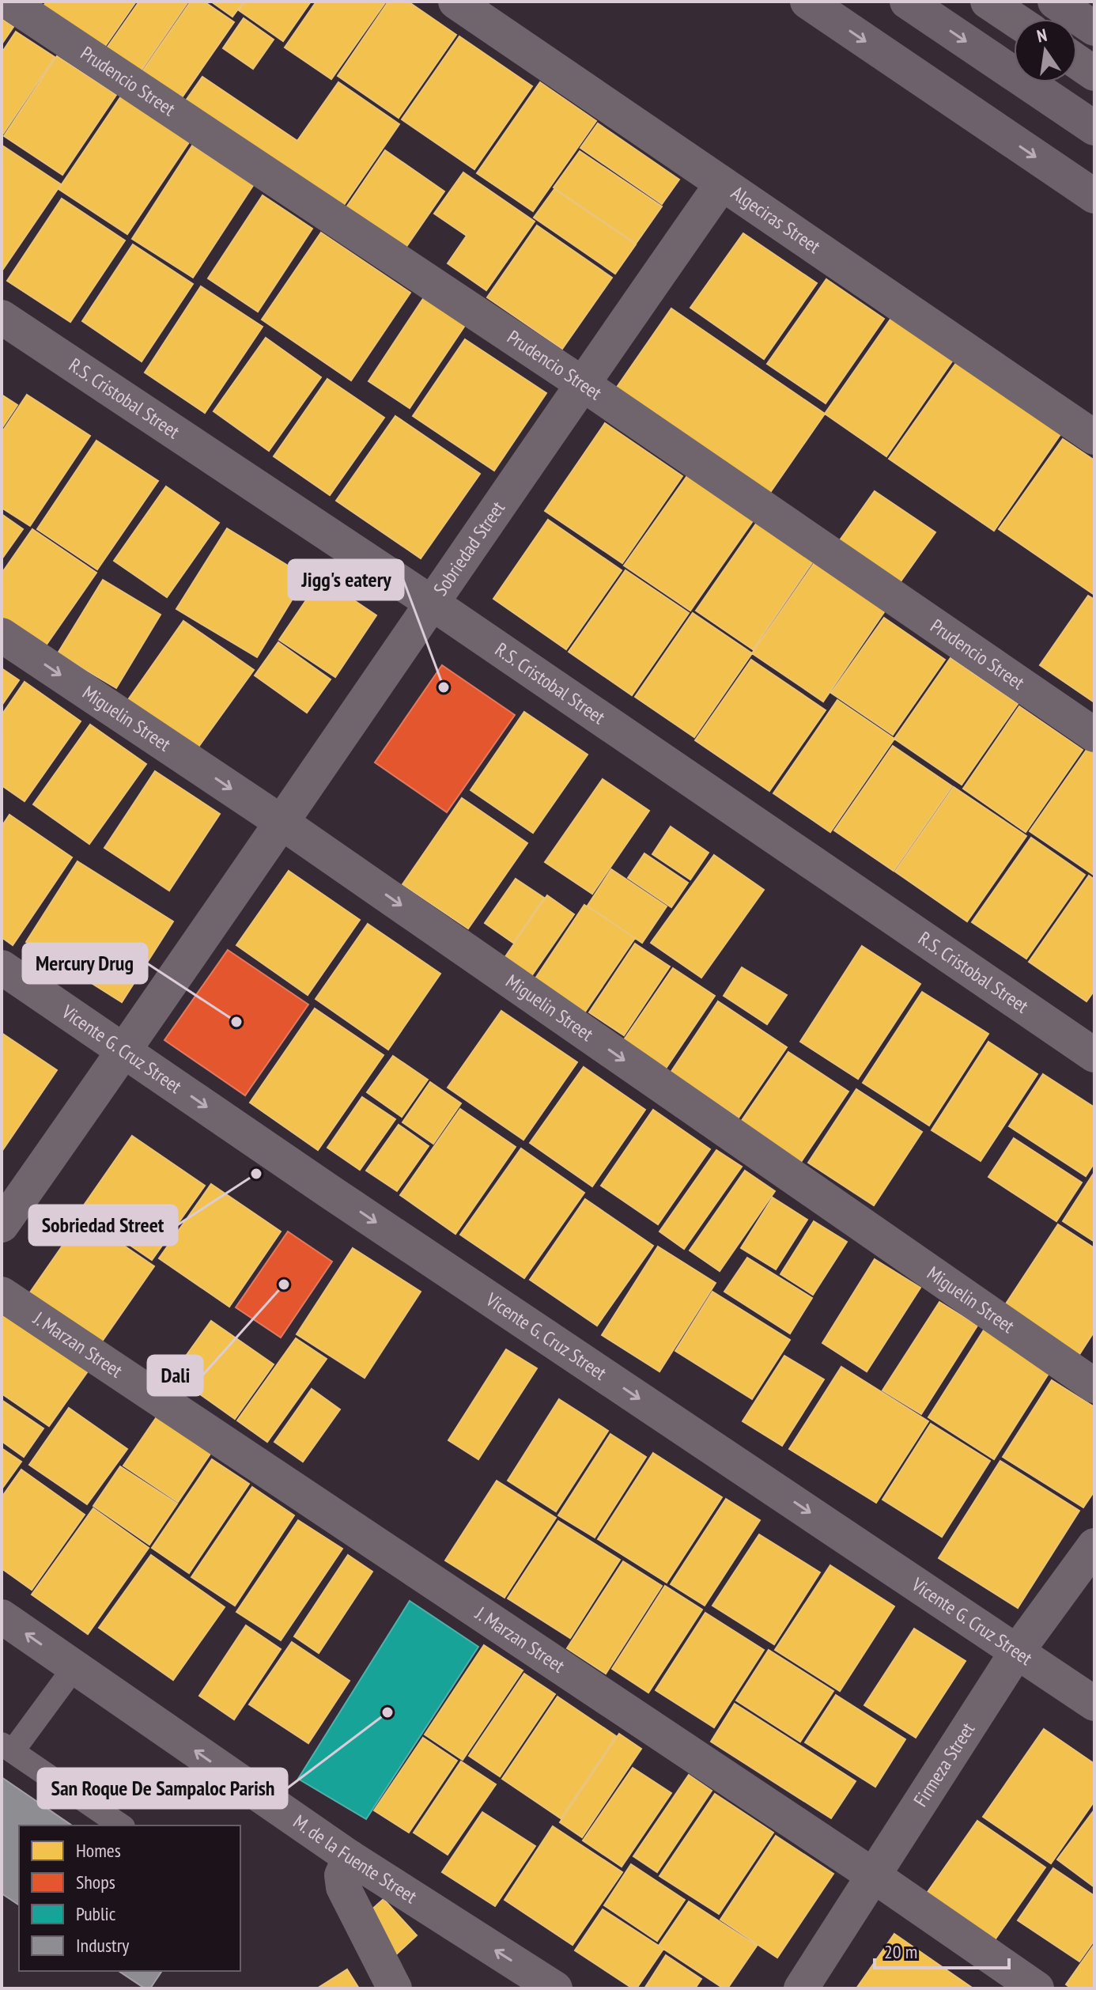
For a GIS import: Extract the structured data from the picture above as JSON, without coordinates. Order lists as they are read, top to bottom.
{
  "streets": {
    "street": [
      "Prudencio Street",
      "Algeciras Street",
      "R.S. Cristobal Street",
      "Sobriedad Street",
      "Miguelin Street",
      "Vicente G. Cruz Street",
      "J. Marzan Street",
      "Firmeza Street",
      "M. de la Fuente Street"
    ]
  },
  "crossings": [
    ["Prudencio Street", "Sobriedad Street"],
    ["Algeciras Street", "Sobriedad Street"],
    ["R.S. Cristobal Street", "Sobriedad Street"],
    ["Sobriedad Street", "Miguelin Street"],
    ["Sobriedad Street", "Vicente G. Cruz Street"],
    ["Vicente G. Cruz Street", "Firmeza Street"],
    ["J. Marzan Street", "Firmeza Street"]
  ],
  "one_way": ["Miguelin Street", "Vicente G. Cruz Street", "M. de la Fuente Street"],
  "places": [
    "Jigg's eatery",
    "Mercury Drug",
    "Sobriedad Street",
    "Dali",
    "San Roque De Sampaloc Parish"
  ],
  "legend": [
    "Homes",
    "Shops",
    "Public",
    "Industry"
  ],
  "scale_bar": "20 m",
  "north": "top"
}
